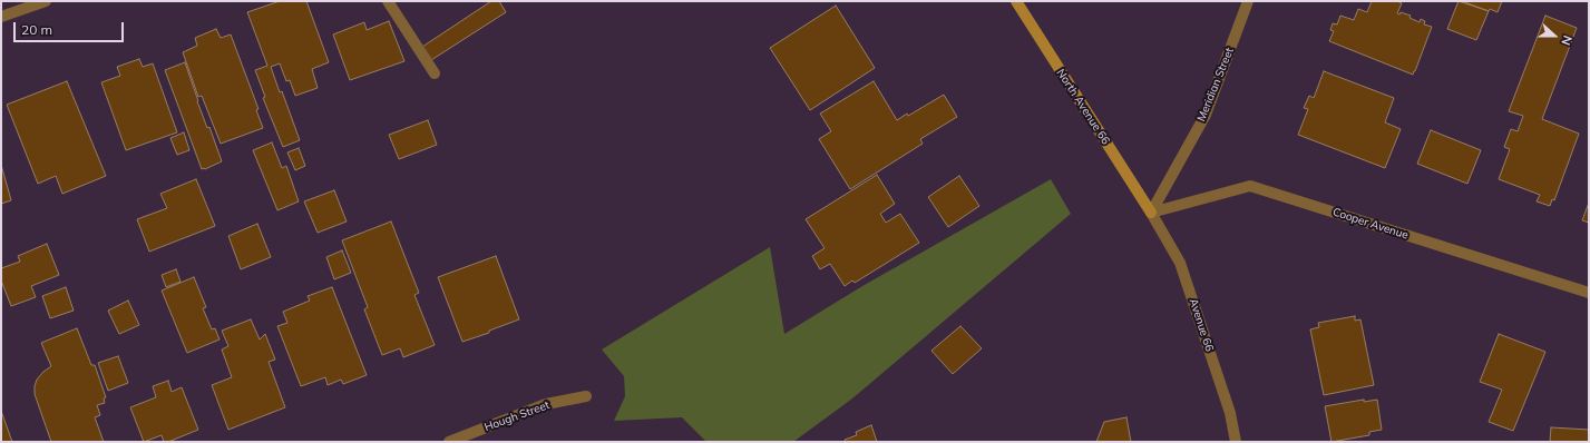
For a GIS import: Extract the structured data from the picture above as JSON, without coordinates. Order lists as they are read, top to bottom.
{
  "streets": {
    "street": [
      "Meridian Street",
      "North Avenue 66",
      "Cooper Avenue",
      "Avenue 66",
      "Hough Street"
    ]
  },
  "crossings": [
    ["Meridian Street", "North Avenue 66"],
    ["Meridian Street", "Cooper Avenue"],
    ["Meridian Street", "Avenue 66"],
    ["North Avenue 66", "Cooper Avenue"],
    ["North Avenue 66", "Avenue 66"],
    ["Cooper Avenue", "Avenue 66"]
  ],
  "scale_bar": "20 m",
  "north": "right"
}
